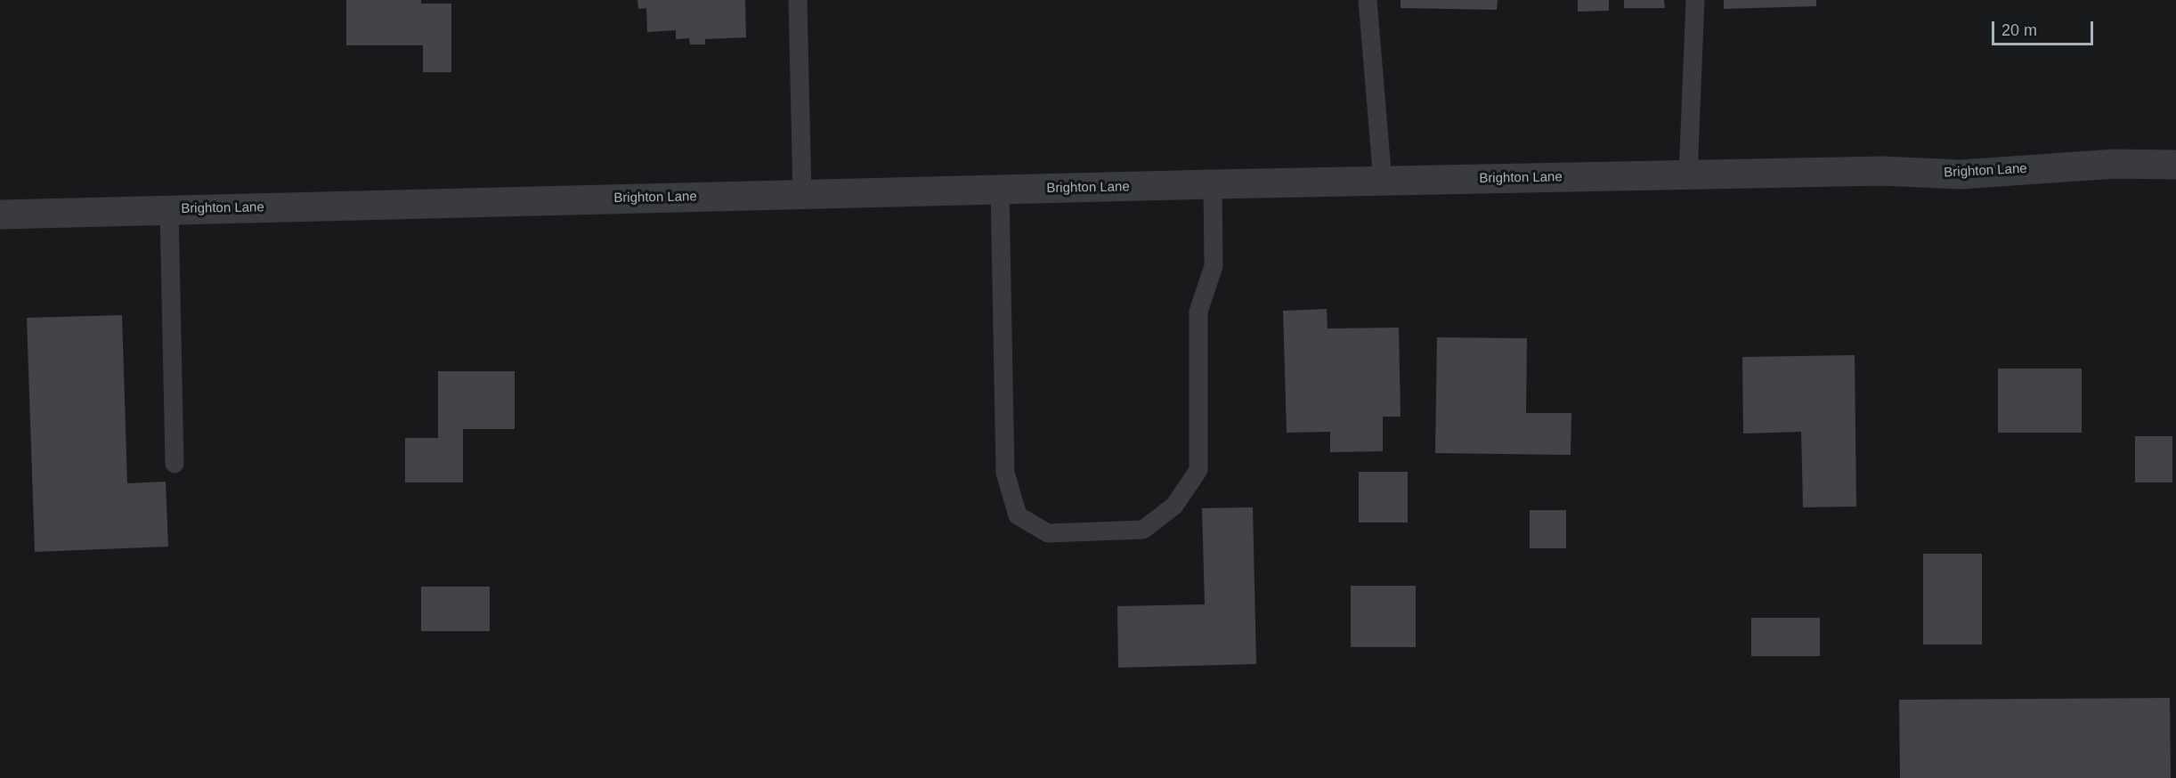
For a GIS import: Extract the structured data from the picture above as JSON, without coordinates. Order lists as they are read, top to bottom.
{
  "streets": {
    "street": ["Brighton Lane"]
  },
  "scale_bar": "20 m"
}
